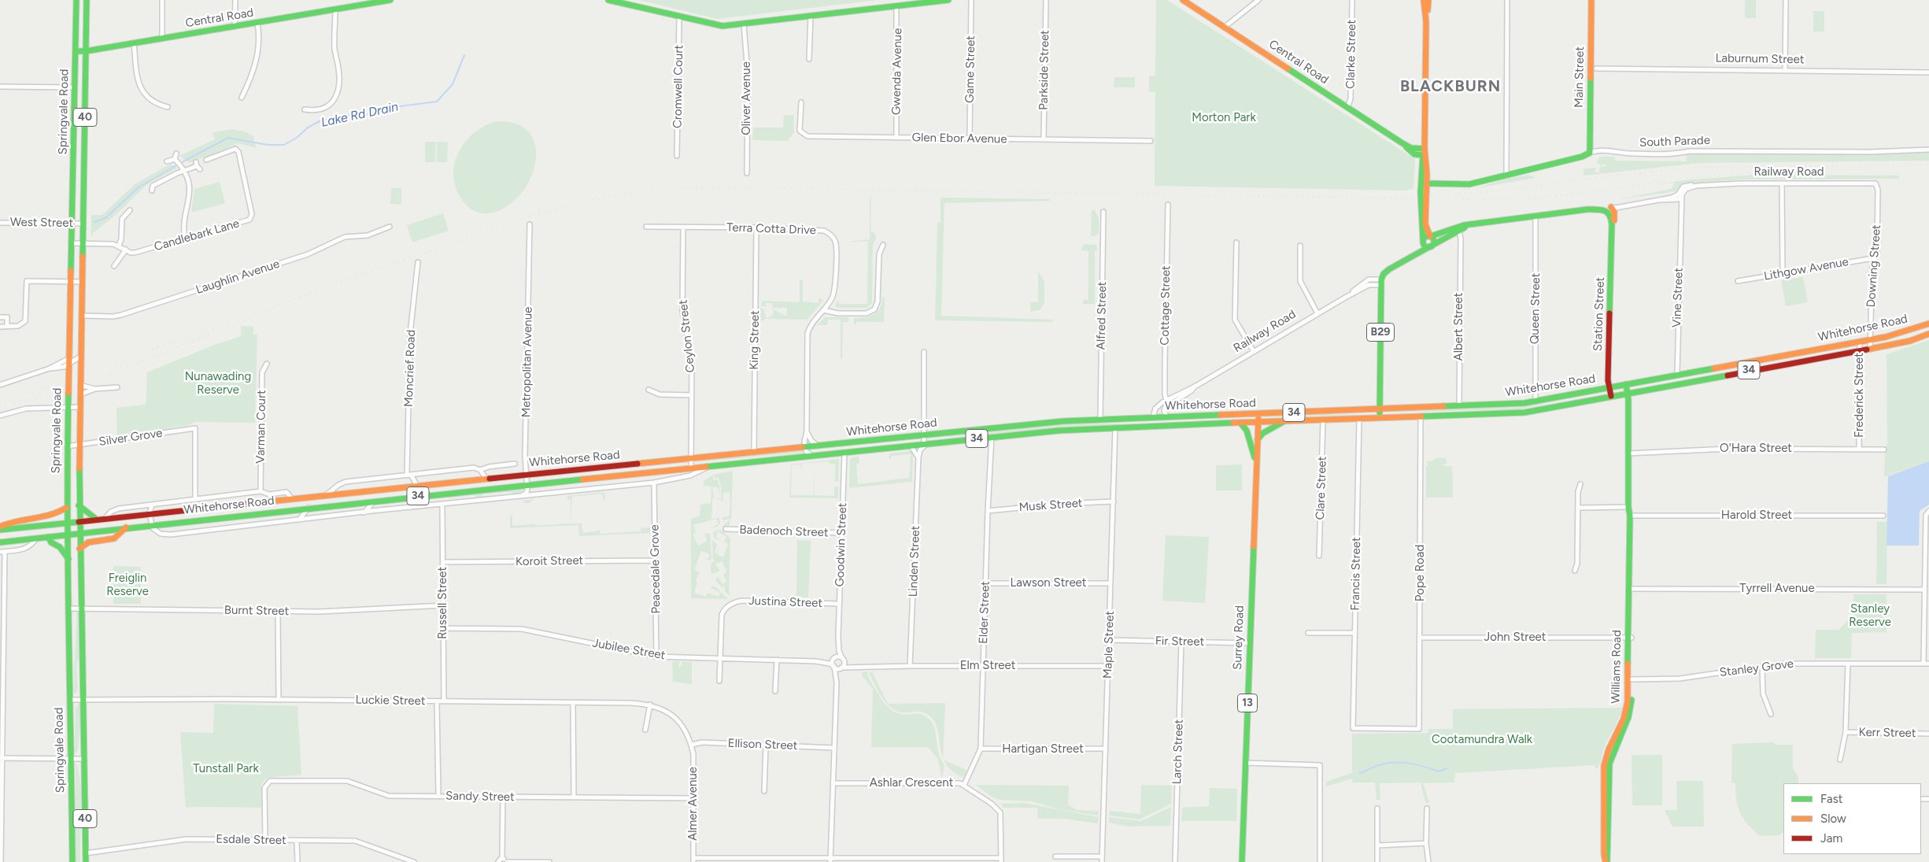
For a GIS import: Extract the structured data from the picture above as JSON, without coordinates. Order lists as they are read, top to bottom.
{
  "streets": {
    "main road": [
      "Central Road",
      "Main Street",
      "Springvale Road",
      "40",
      "South Parade",
      "Station Street",
      "Whitehorse Road",
      "B29",
      "34",
      "Surrey Road",
      "Williams Road",
      "13"
    ],
    "street": [
      "Clarke Street",
      "Laburnum Street",
      "Game Street",
      "Parkside Street",
      "Gwenda Avenue",
      "Cromwell Court",
      "Oliver Avenue",
      "Glen Ebor Avenue",
      "Railway Road",
      "West Street",
      "Terra Cotta Drive",
      "Candlebark Lane",
      "Downing Street",
      "Lithgow Avenue",
      "Laughlin Avenue",
      "Vine Street",
      "Cottage Street",
      "Queen Street",
      "Alfred Street",
      "Albert Street",
      "Ceylon Street",
      "King Street",
      "Metropolitan Avenue",
      "Moncrief Road",
      "Frederick Street",
      "Varman Court",
      "Silver Grove",
      "O'Hara Street",
      "Clare Street",
      "Musk Street",
      "Harold Street",
      "Badenoch Street",
      "Goodwin Street",
      "Koroit Street",
      "Linden Street",
      "Peacedale Grove",
      "Pope Road",
      "Francis Street",
      "Lawson Street",
      "Tyrrell Avenue",
      "Justina Street",
      "Russell Street",
      "Burnt Street",
      "Elder Street",
      "John Street",
      "Fir Street",
      "Maple Street",
      "Jubilee Street",
      "Elm Street",
      "Stanley Grove",
      "Luckie Street",
      "Kerr Street",
      "Ellison Street",
      "Hartigan Street",
      "Larch Street",
      "Ashlar Crescent",
      "Sandy Street",
      "Almer Avenue",
      "Esdale Street"
    ]
  },
  "crossings": [
    ["Central Road", "Clarke Street"],
    ["Central Road", "Springvale Road"],
    ["Laburnum Street", "Main Street"],
    ["Game Street", "Glen Ebor Avenue"],
    ["Parkside Street", "Glen Ebor Avenue"],
    ["Gwenda Avenue", "Glen Ebor Avenue"],
    ["Main Street", "South Parade"],
    ["Springvale Road", "West Street"],
    ["Springvale Road", "Laughlin Avenue"],
    ["Springvale Road", "Whitehorse Road"],
    ["Springvale Road", "Silver Grove"],
    ["Springvale Road", "Burnt Street"],
    ["Springvale Road", "Luckie Street"],
    ["Springvale Road", "Esdale Street"],
    ["Railway Road", "Downing Street"],
    ["Railway Road", "Vine Street"],
    ["Railway Road", "Cottage Street"],
    ["Railway Road", "Station Street"],
    ["Railway Road", "Whitehorse Road"],
    ["Railway Road", "B29"],
    ["Terra Cotta Drive", "Whitehorse Road"],
    ["Terra Cotta Drive", "Ceylon Street"],
    ["Terra Cotta Drive", "King Street"],
    ["Downing Street", "Lithgow Avenue"],
    ["Downing Street", "Whitehorse Road"],
    ["Vine Street", "Whitehorse Road"],
    ["Queen Street", "Whitehorse Road"],
    ["Station Street", "Whitehorse Road"],
    ["Alfred Street", "Whitehorse Road"],
    ["Albert Street", "Whitehorse Road"],
    ["Whitehorse Road", "B29"],
    ["Whitehorse Road", "Ceylon Street"],
    ["Whitehorse Road", "King Street"],
    ["Whitehorse Road", "Metropolitan Avenue"],
    ["Whitehorse Road", "Moncrief Road"],
    ["Whitehorse Road", "Frederick Street"],
    ["Whitehorse Road", "Varman Court"],
    ["Whitehorse Road", "Silver Grove"],
    ["Whitehorse Road", "Clare Street"],
    ["Whitehorse Road", "Goodwin Street"],
    ["Whitehorse Road", "Linden Street"],
    ["Whitehorse Road", "Peacedale Grove"],
    ["Whitehorse Road", "Pope Road"],
    ["Whitehorse Road", "Francis Street"],
    ["Whitehorse Road", "Russell Street"],
    ["Whitehorse Road", "Elder Street"],
    ["Whitehorse Road", "Surrey Road"],
    ["Whitehorse Road", "Maple Street"],
    ["Whitehorse Road", "Williams Road"],
    ["Frederick Street", "O'Hara Street"],
    ["O'Hara Street", "Williams Road"],
    ["Musk Street", "Elder Street"],
    ["Musk Street", "Maple Street"],
    ["Harold Street", "Williams Road"],
    ["Badenoch Street", "Goodwin Street"],
    ["Goodwin Street", "Justina Street"],
    ["Goodwin Street", "Jubilee Street"],
    ["Goodwin Street", "Elm Street"],
    ["Koroit Street", "Peacedale Grove"],
    ["Koroit Street", "Russell Street"],
    ["Linden Street", "Elm Street"],
    ["Peacedale Grove", "Jubilee Street"],
    ["Pope Road", "Francis Street"],
    ["Pope Road", "John Street"],
    ["Lawson Street", "Elder Street"],
    ["Lawson Street", "Maple Street"],
    ["Tyrrell Avenue", "Williams Road"],
    ["Justina Street", "Jubilee Street"],
    ["Russell Street", "Burnt Street"],
    ["Russell Street", "Jubilee Street"],
    ["Russell Street", "Luckie Street"],
    ["Elder Street", "Elm Street"],
    ["Elder Street", "Hartigan Street"],
    ["Elder Street", "Ashlar Crescent"],
    ["Surrey Road", "Fir Street"],
    ["John Street", "Williams Road"],
    ["Fir Street", "Maple Street"],
    ["Fir Street", "Larch Street"],
    ["Maple Street", "Elm Street"],
    ["Maple Street", "Hartigan Street"],
    ["Jubilee Street", "Elm Street"],
    ["Williams Road", "Stanley Grove"],
    ["Luckie Street", "Ellison Street"],
    ["Luckie Street", "Almer Avenue"],
    ["Ellison Street", "Almer Avenue"],
    ["Sandy Street", "Almer Avenue"],
    ["Sandy Street", "Esdale Street"]
  ],
  "districts": ["BLACKBURN"],
  "water": ["Lake Rd Drain"],
  "parks": [
    "Morton Park",
    "Nunawading Reserve",
    "Freiglin Reserve",
    "Stanley Reserve",
    "Cootamundra Walk",
    "Tunstall Park"
  ],
  "legend": ["Fast", "Slow", "Jam"]
}
